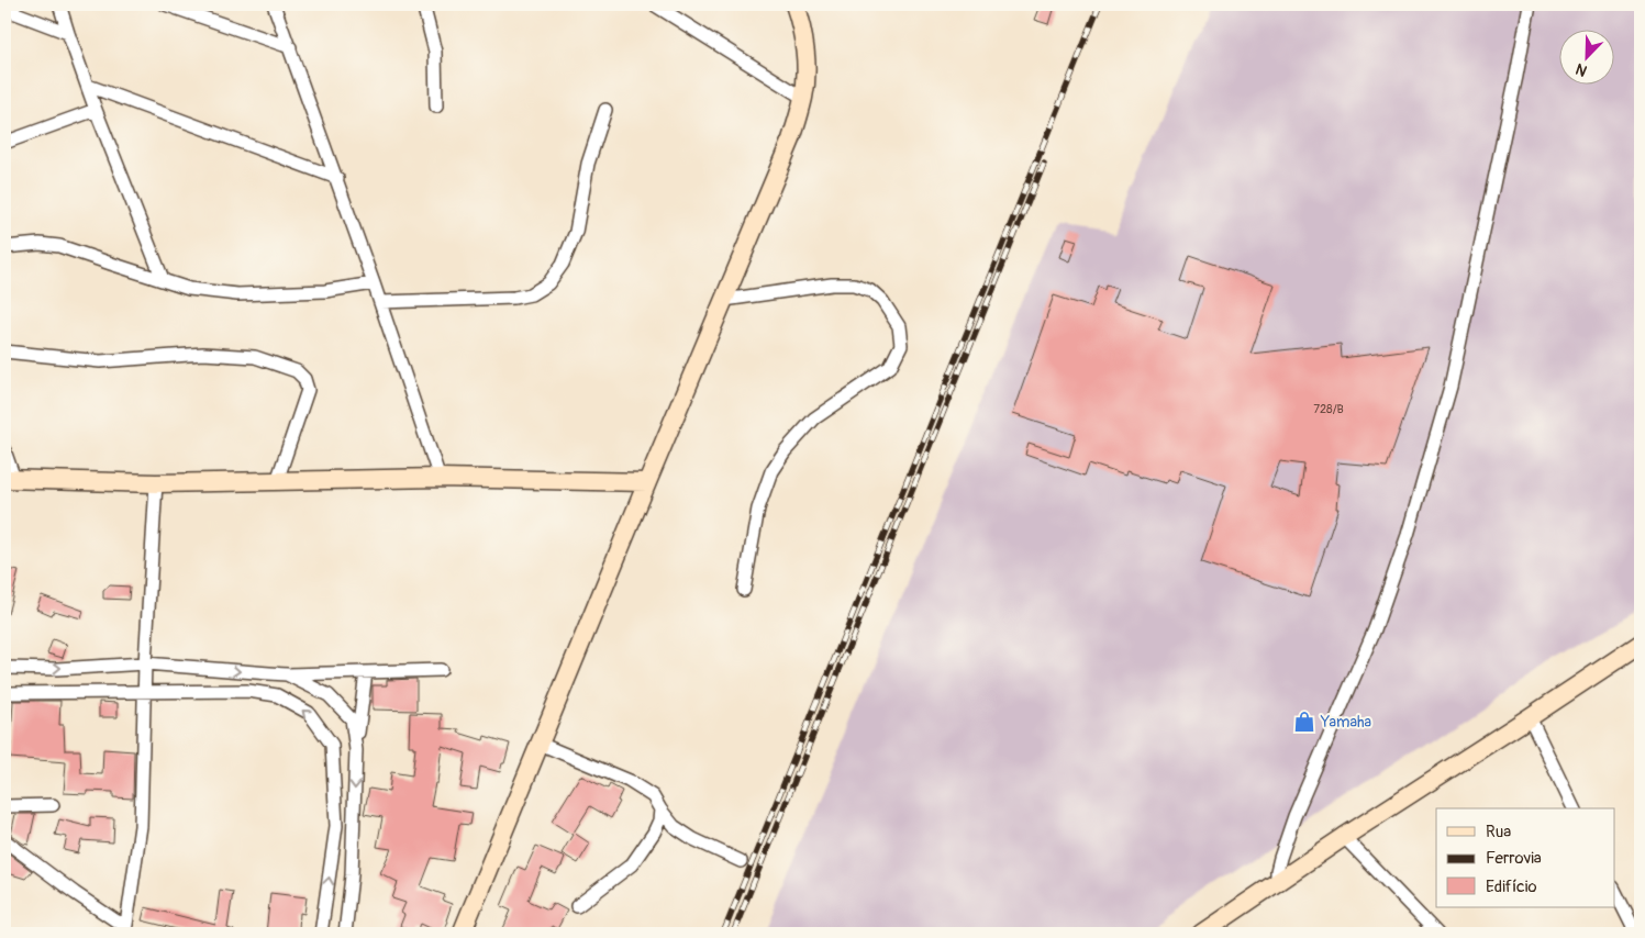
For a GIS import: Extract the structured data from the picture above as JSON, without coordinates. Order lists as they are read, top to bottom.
{
  "places": {
    "shop": ["Yamaha"]
  },
  "house_numbers": ["728/B"],
  "legend": ["Rua", "Ferrovia", "Edifício"],
  "north": "bottom left"
}
